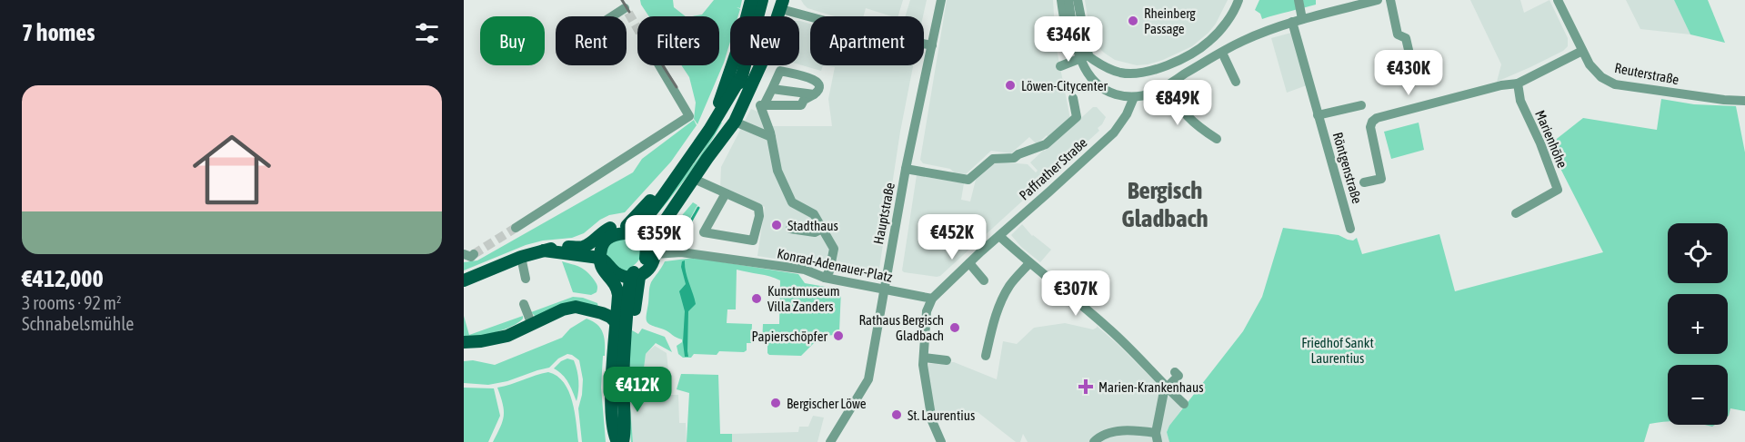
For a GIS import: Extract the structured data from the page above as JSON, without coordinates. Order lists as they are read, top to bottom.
{
  "streets": {
    "street": [
      "Reuterstraße",
      "Marienhöhe",
      "Röntgenstraße",
      "Paffrather Straße",
      "Hauptstraße",
      "Konrad-Adenauer-Platz"
    ]
  },
  "crossings": [
    ["Paffrather Straße", "Konrad-Adenauer-Platz"],
    ["Hauptstraße", "Konrad-Adenauer-Platz"]
  ],
  "districts": ["Bergisch Gladbach"],
  "parks": ["Friedhof Sankt Laurentius"],
  "places": {
    "other": [
      "Rheinberg Passage",
      "Löwen-Citycenter",
      "Stadthaus",
      "Kunstmuseum Villa Zanders",
      "Rathaus Bergisch Gladbach",
      "Papierschöpfer",
      "Bergischer Löwe",
      "St. Laurentius"
    ],
    "health": ["Marien-Krankenhaus"]
  },
  "page": {
    "heading": "7 homes",
    "price": [
      "€346K",
      "€430K",
      "€849K",
      "€452K",
      "€359K",
      "€307K",
      "€412K"
    ],
    "chip": [
      "Buy",
      "Rent",
      "Filters",
      "New",
      "Apartment"
    ],
    "list": [
      {
        "name": "€412,000",
        "note": "3 rooms · 92 m² · Schnabelsmühle"
      }
    ],
    "map_buttons": ["+", "−"]
  }
}
